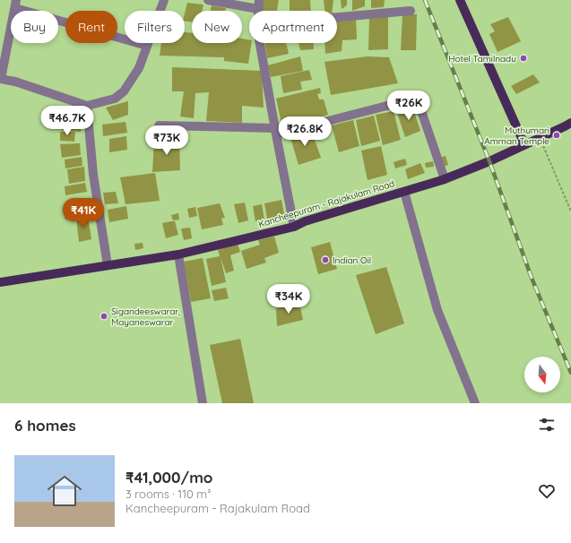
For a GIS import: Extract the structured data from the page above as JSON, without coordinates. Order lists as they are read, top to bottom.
{
  "streets": {
    "main road": ["Kancheepuram - Rajakulam Road"]
  },
  "places": [
    "Hotel Tamilnadu",
    "Muthumari Amman Temple",
    "Indian Oil",
    "Sigandeeswarar, Mayaneswarar"
  ],
  "north": "bottom",
  "page": {
    "chip": [
      "Buy",
      "Rent",
      "Filters",
      "New",
      "Apartment"
    ],
    "price": [
      "₹26K",
      "₹46.7K",
      "₹26.8K",
      "₹73K",
      "₹41K",
      "₹34K"
    ],
    "heading": "6 homes",
    "list": [
      {
        "name": "₹41,000/mo",
        "note": "3 rooms · 110 m² · Kancheepuram - Rajakulam Road"
      }
    ]
  }
}
